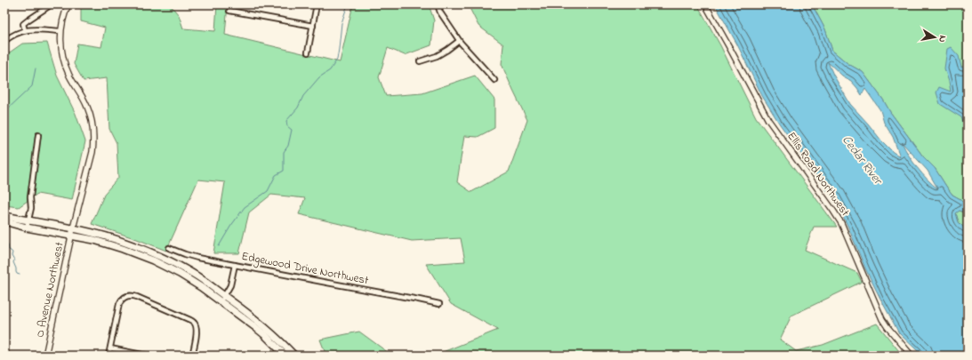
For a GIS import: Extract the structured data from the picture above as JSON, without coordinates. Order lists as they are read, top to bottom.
{
  "streets": {
    "street": ["Ellis Road Northwest", "Edgewood Drive Northwest", "O Avenue Northwest"]
  },
  "water": ["Cedar River"],
  "north": "right"
}
